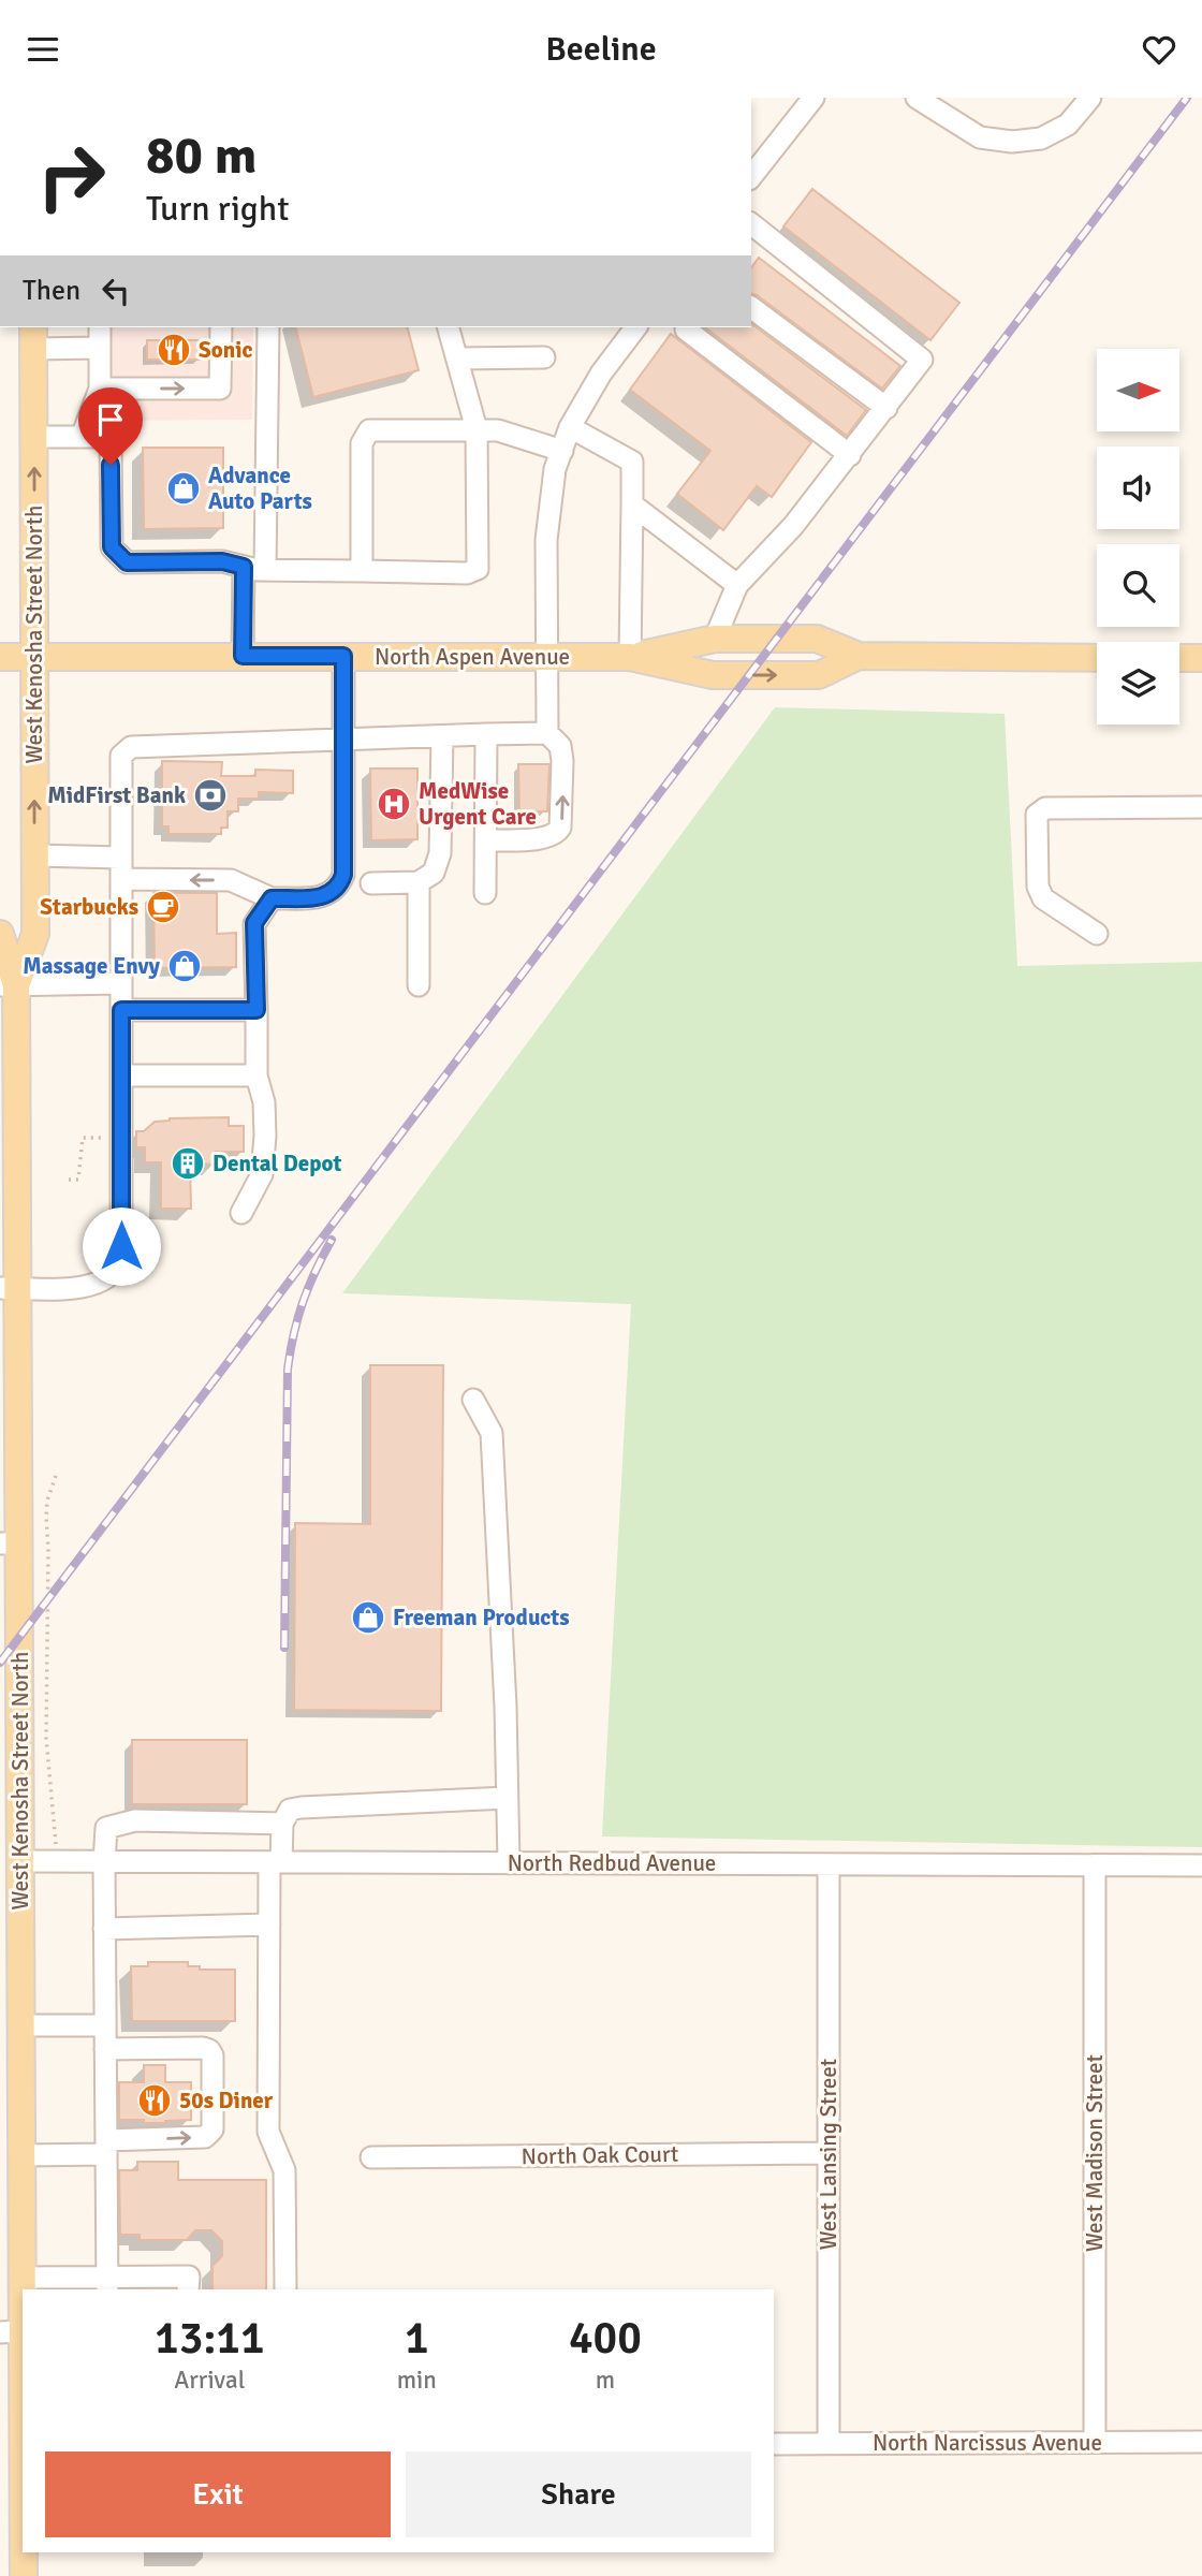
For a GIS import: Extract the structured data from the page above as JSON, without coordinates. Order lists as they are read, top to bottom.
{
  "streets": {
    "main road": ["West Kenosha Street North", "North Aspen Avenue"],
    "street": [
      "North Redbud Avenue",
      "West Madison Street",
      "West Lansing Street",
      "North Oak Court",
      "North Narcissus Avenue"
    ]
  },
  "crossings": [
    ["West Kenosha Street North", "North Aspen Avenue"],
    ["West Kenosha Street North", "North Redbud Avenue"],
    ["North Redbud Avenue", "West Madison Street"],
    ["North Redbud Avenue", "West Lansing Street"],
    ["West Madison Street", "North Narcissus Avenue"],
    ["West Lansing Street", "North Oak Court"],
    ["West Lansing Street", "North Narcissus Avenue"]
  ],
  "places": {
    "restaurant": ["Sonic", "50s Diner"],
    "shop": ["Advance Auto Parts", "Massage Envy", "Freeman Products"],
    "bank": ["MidFirst Bank"],
    "hospital": ["MedWise Urgent Care"],
    "cafe": ["Starbucks"],
    "building": ["Dental Depot"]
  },
  "north": "right",
  "page": {
    "header": "Beeline",
    "turn": ["80 m", "Turn right"],
    "then": "Then",
    "eta": [
      "13:11",
      "Arrival",
      "1",
      "min",
      "400",
      "m"
    ],
    "buttons": ["Exit", "Share"]
  }
}
